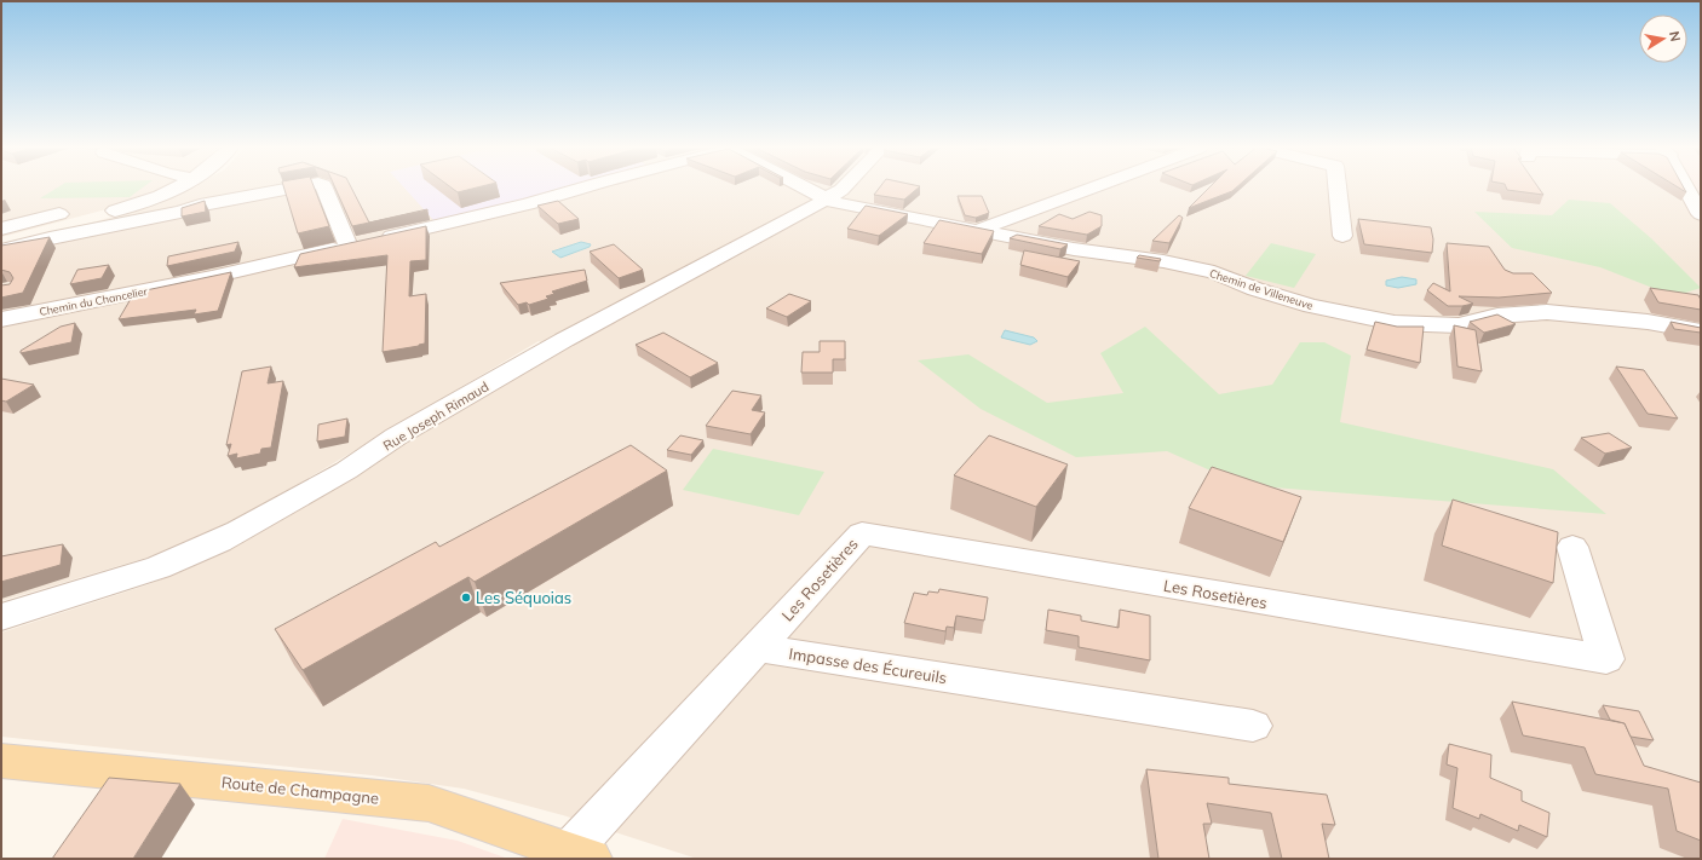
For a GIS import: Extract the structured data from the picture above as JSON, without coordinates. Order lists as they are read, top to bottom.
{
  "streets": {
    "main road": ["Route de Champagne"],
    "street": [
      "Chemin de Villeneuve",
      "Chemin du Chancelier",
      "Rue Joseph Rimaud",
      "Les Rosetières",
      "Impasse des Écureuils"
    ]
  },
  "crossings": [
    ["Chemin de Villeneuve", "Chemin du Chancelier"],
    ["Chemin de Villeneuve", "Rue Joseph Rimaud"],
    ["Chemin du Chancelier", "Rue Joseph Rimaud"],
    ["Les Rosetières", "Impasse des Écureuils"]
  ],
  "places": ["Les Séquoias"],
  "north": "right"
}
